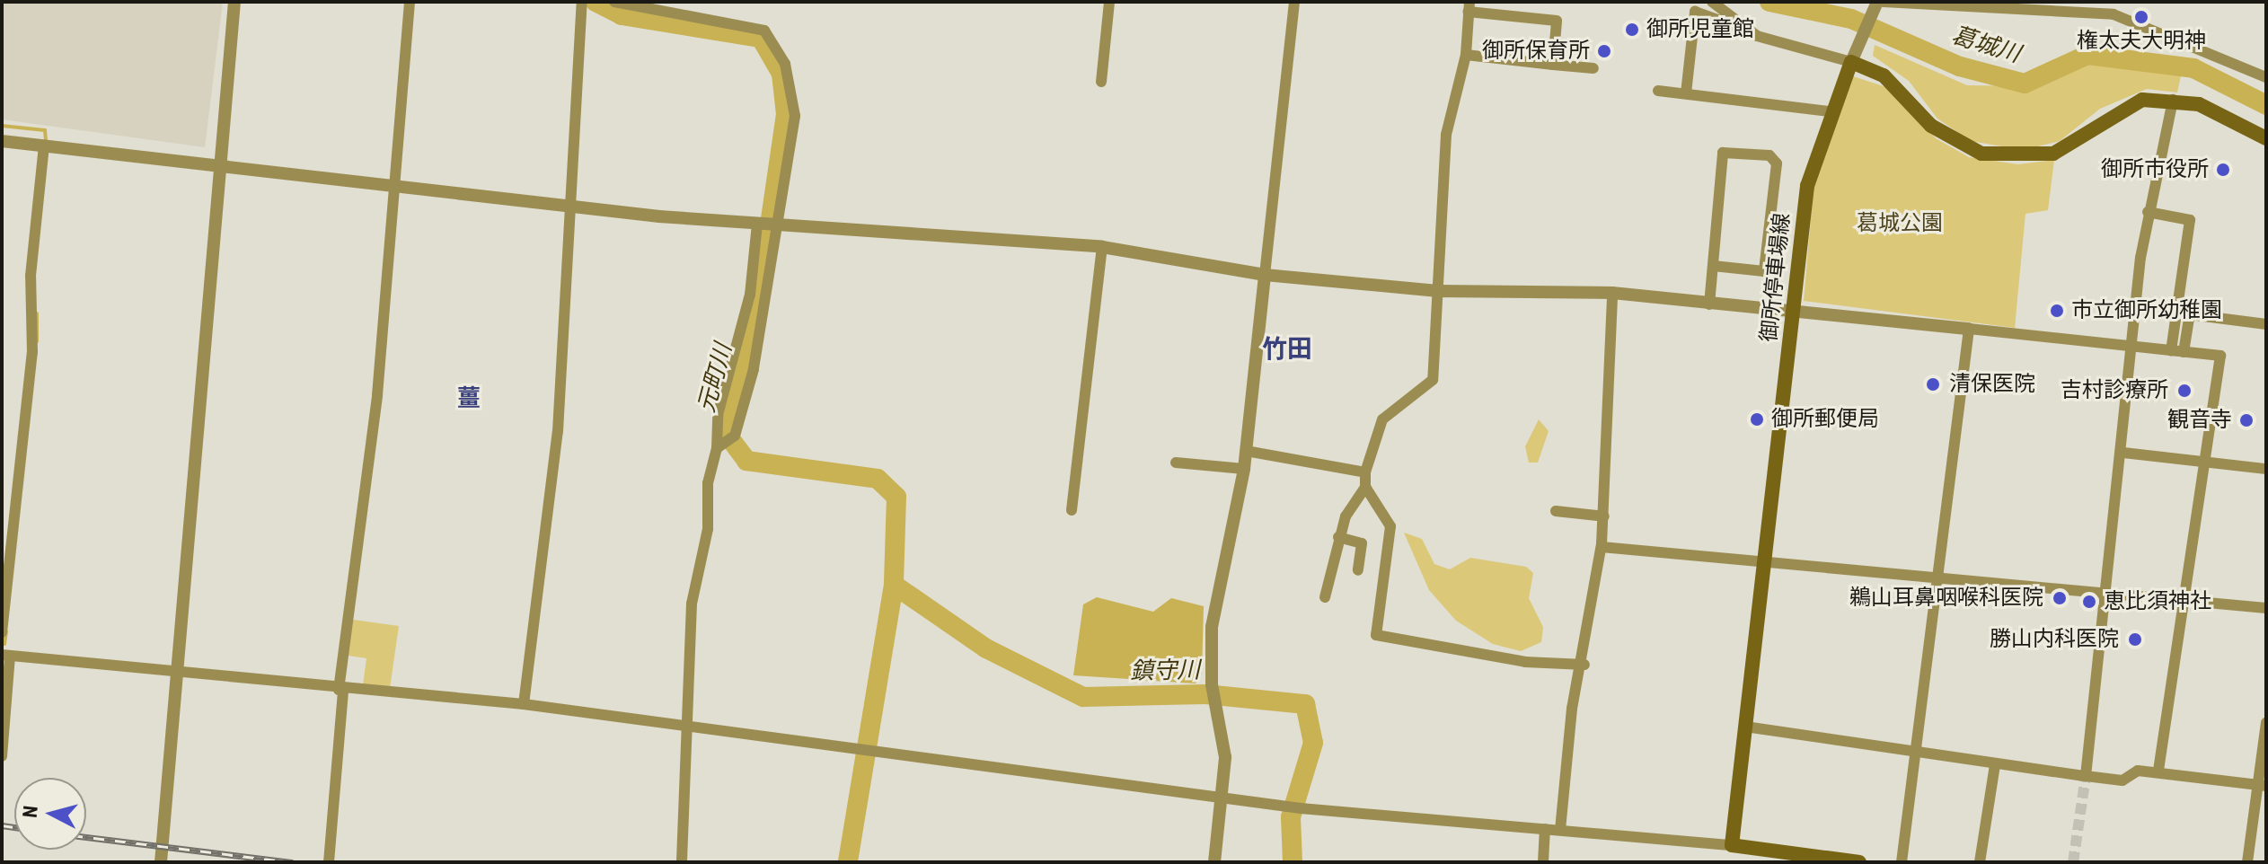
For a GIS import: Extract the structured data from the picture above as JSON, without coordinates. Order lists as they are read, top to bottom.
{
  "streets": {
    "main road": ["御所停車場線"]
  },
  "districts": ["竹田", "薑"],
  "water": ["葛城川", "元町川", "鎮守川"],
  "parks": ["葛城公園"],
  "places": [
    "権太夫大明神",
    "御所児童館",
    "御所保育所",
    "御所市役所",
    "市立御所幼稚園",
    "清保医院",
    "吉村診療所",
    "御所郵便局",
    "観音寺",
    "鵜山耳鼻咽喉科医院",
    "恵比須神社",
    "勝山内科医院"
  ],
  "north": "left"
}
